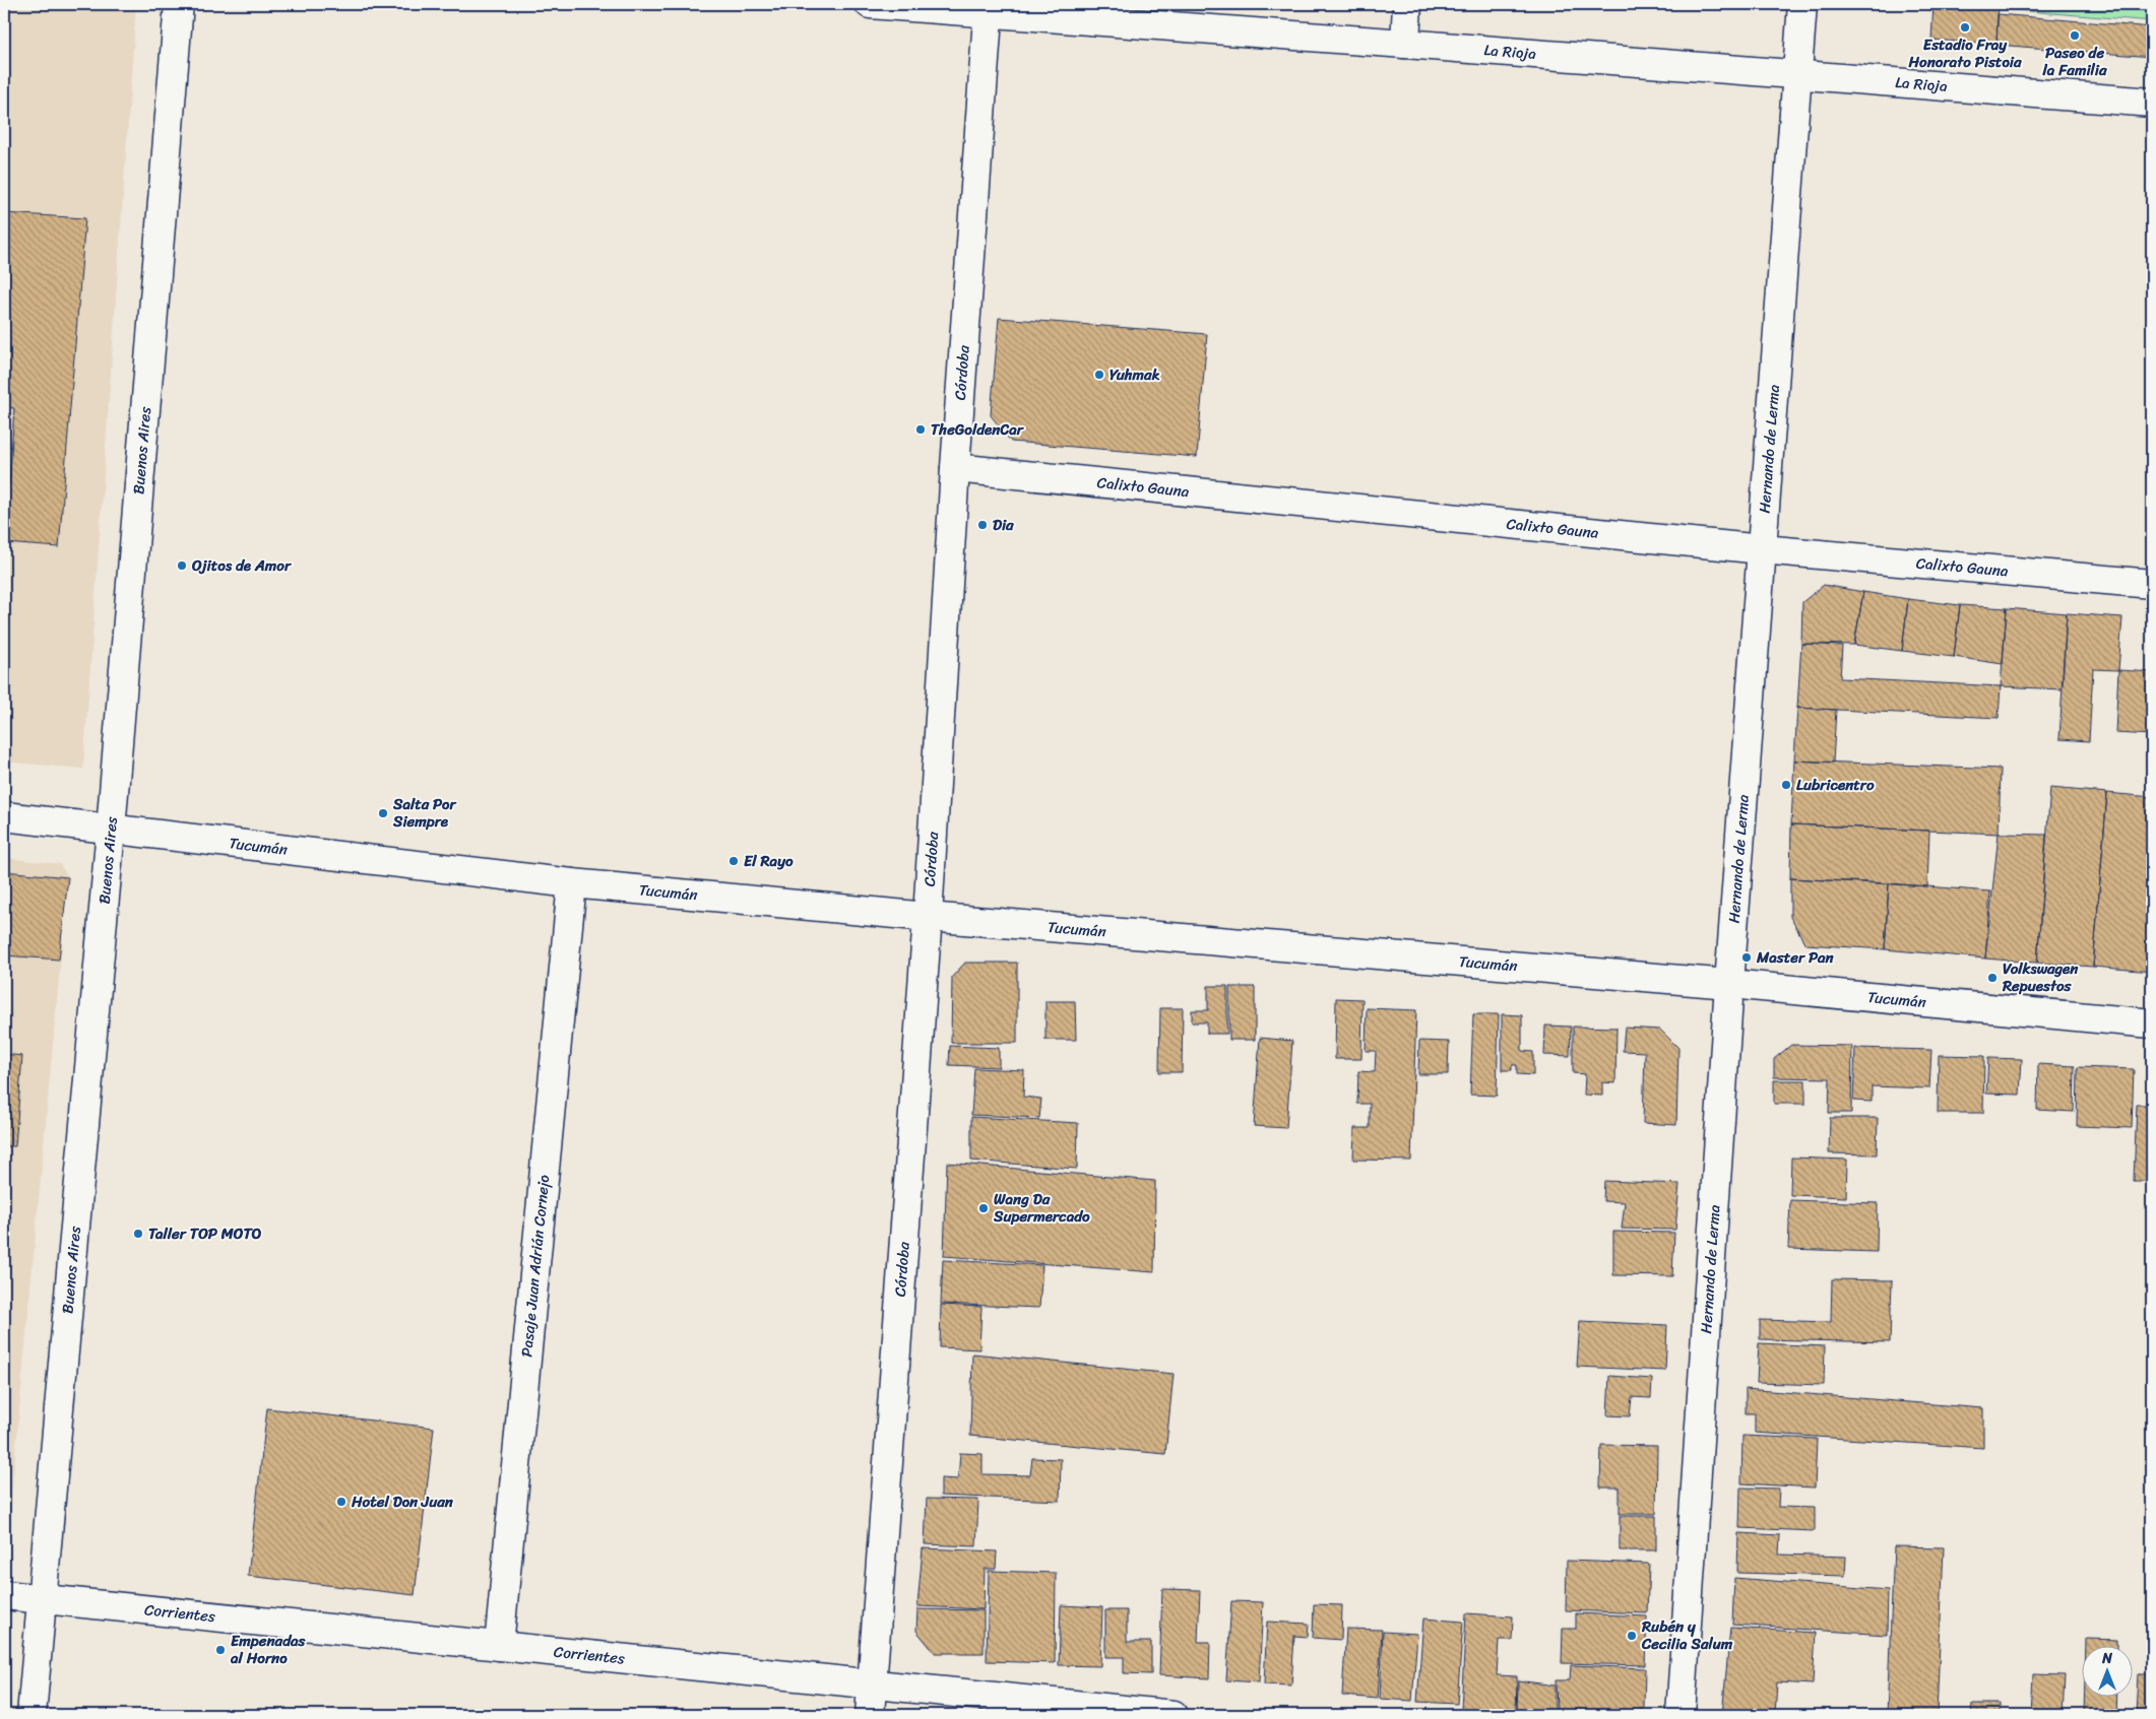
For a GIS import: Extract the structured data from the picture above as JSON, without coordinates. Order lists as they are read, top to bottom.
{
  "streets": {
    "street": [
      "La Rioja",
      "Córdoba",
      "Hernando de Lerma",
      "Buenos Aires",
      "Calixto Gauna",
      "Tucumán",
      "Pasaje Juan Adrián Cornejo",
      "Corrientes"
    ]
  },
  "crossings": [
    ["La Rioja", "Córdoba"],
    ["La Rioja", "Hernando de Lerma"],
    ["Córdoba", "Calixto Gauna"],
    ["Córdoba", "Tucumán"],
    ["Córdoba", "Corrientes"],
    ["Hernando de Lerma", "Calixto Gauna"],
    ["Hernando de Lerma", "Tucumán"],
    ["Buenos Aires", "Tucumán"],
    ["Buenos Aires", "Corrientes"],
    ["Tucumán", "Pasaje Juan Adrián Cornejo"],
    ["Pasaje Juan Adrián Cornejo", "Corrientes"]
  ],
  "places": [
    "Estadio Fray Honorato Pistoia",
    "Paseo de la Familia",
    "Yuhmak",
    "TheGoldenCar",
    "Dia",
    "Ojitos de Amor",
    "Lubricentro",
    "Salta Por Siempre",
    "El Rayo",
    "Master Pan",
    "Volkswagen Repuestos",
    "Wang Da Supermercado",
    "Taller TOP MOTO",
    "Hotel Don Juan",
    "Rubén y Cecilia Salum",
    "Empenadas al Horno"
  ],
  "north": "top"
}
